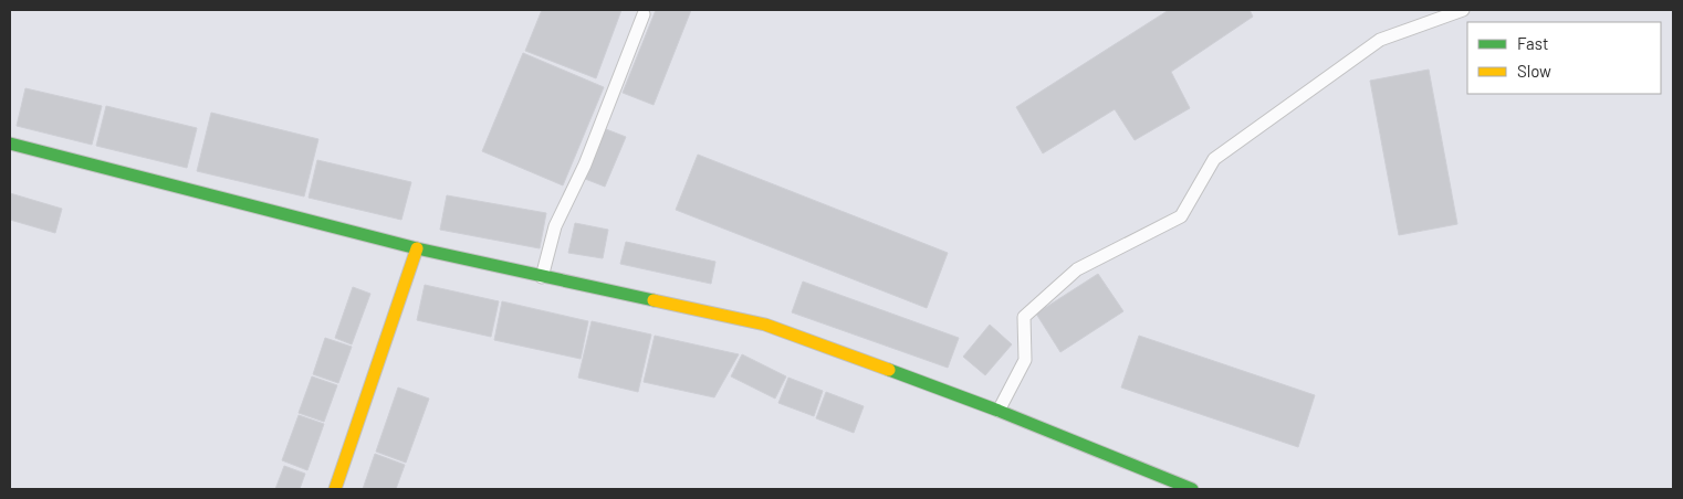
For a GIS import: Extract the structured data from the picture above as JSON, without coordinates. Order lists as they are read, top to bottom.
{
  "legend": ["Fast", "Slow"]
}
